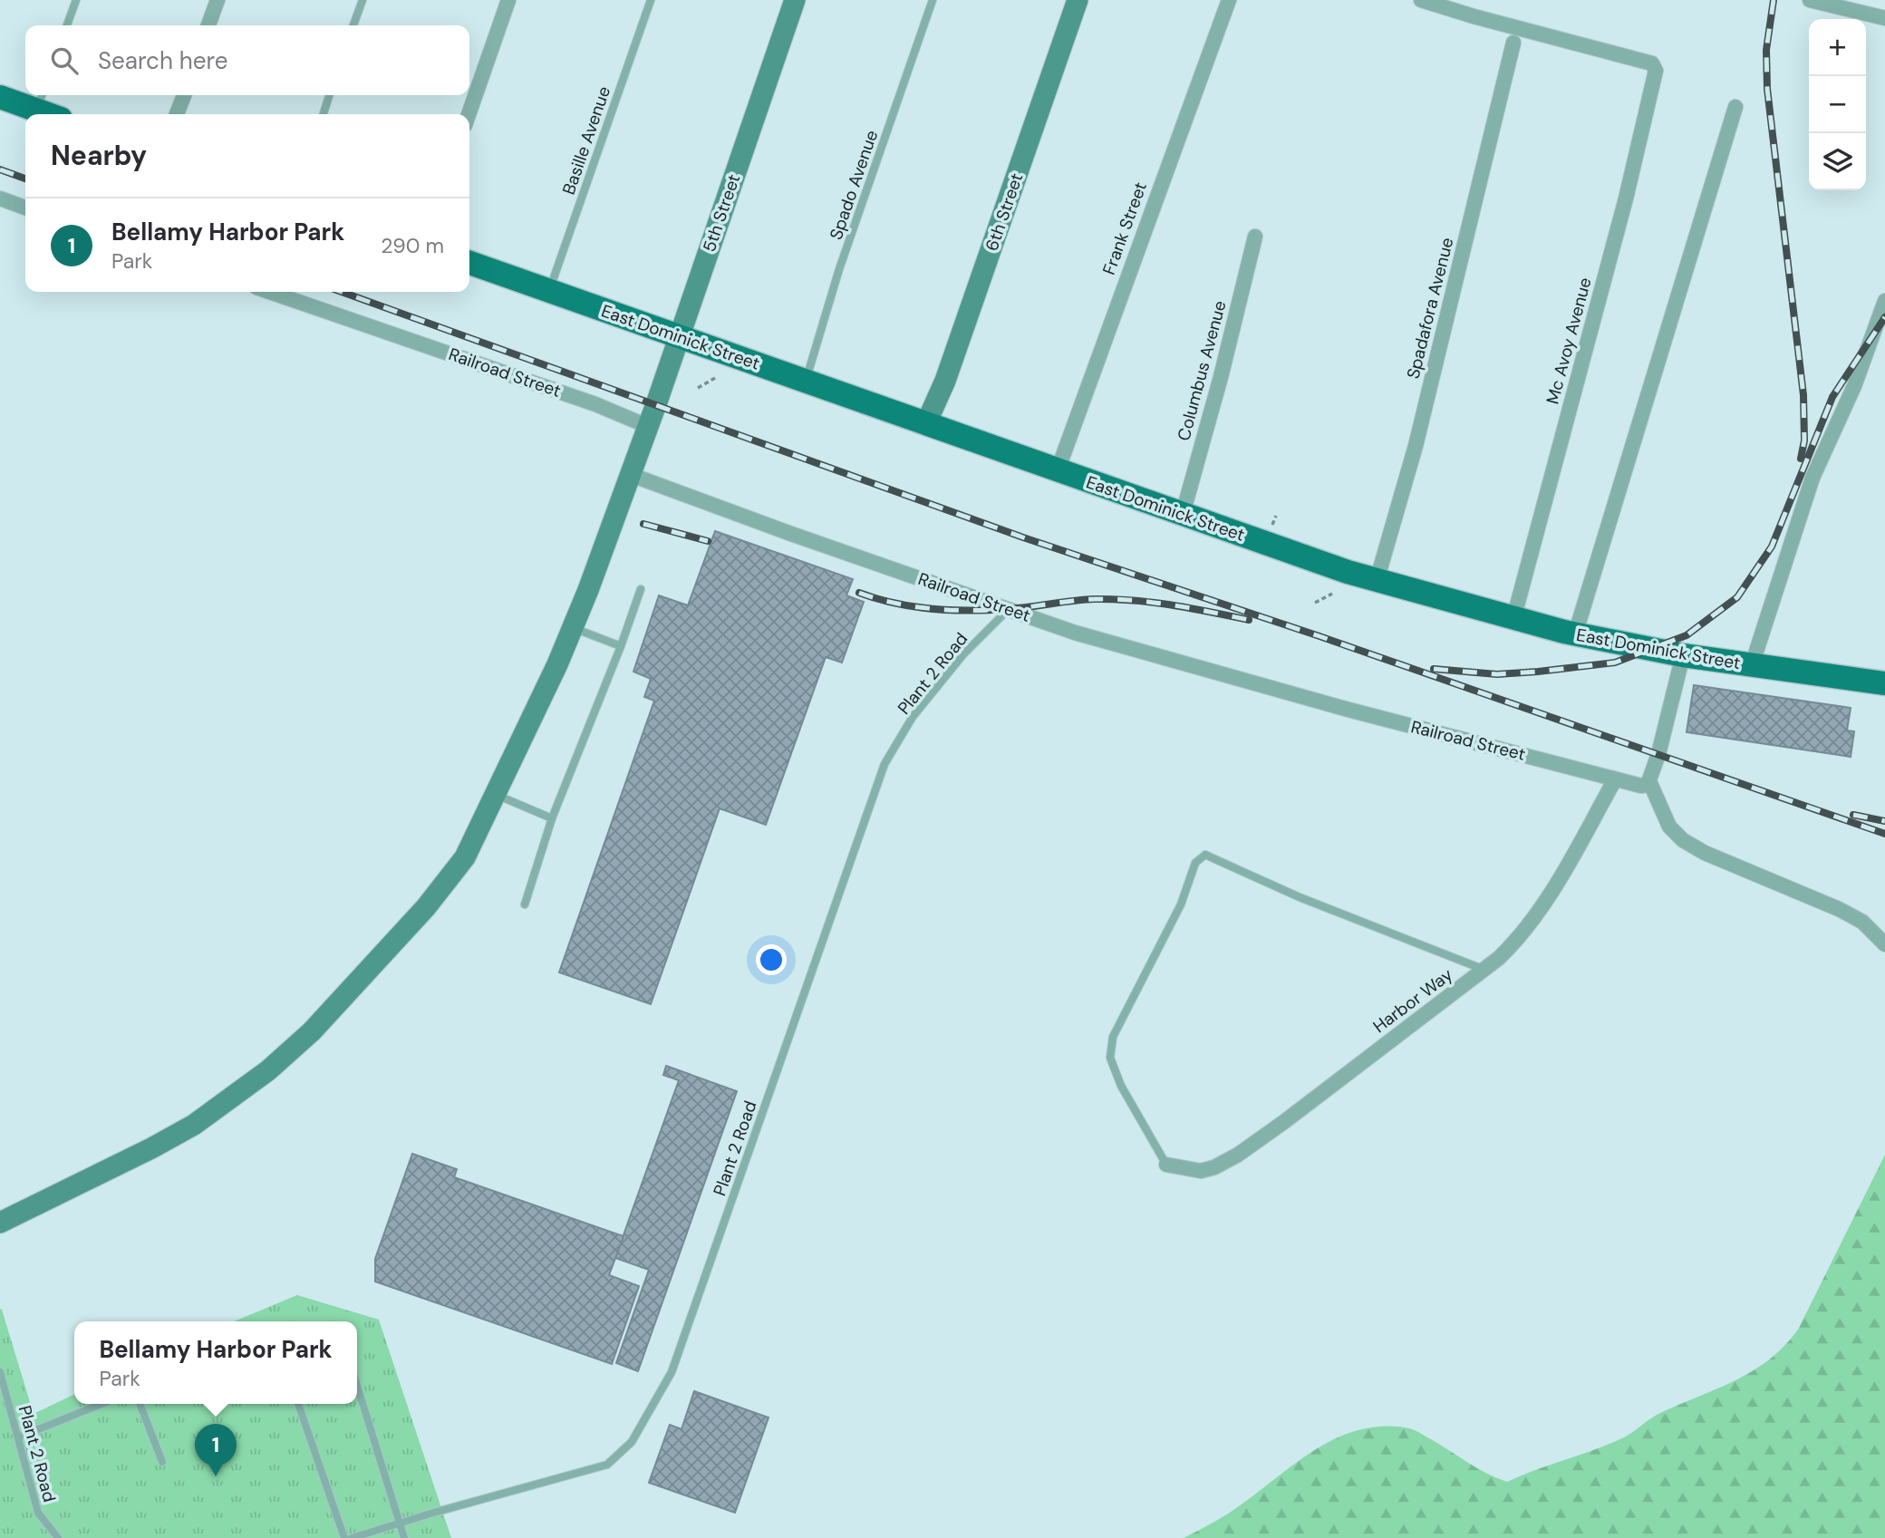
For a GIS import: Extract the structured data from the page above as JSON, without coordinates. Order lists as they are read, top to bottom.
{
  "streets": {
    "main road": ["East Dominick Street"],
    "street": [
      "6th Street",
      "5th Street",
      "Frank Street",
      "Spadafora Avenue",
      "Mc Avoy Avenue",
      "Columbus Avenue",
      "Railroad Street",
      "Harbor Way"
    ],
    "lane": ["Basille Avenue", "Spado Avenue", "Plant 2 Road"]
  },
  "crossings": [
    ["Basille Avenue", "East Dominick Street"],
    ["Spado Avenue", "East Dominick Street"],
    ["6th Street", "East Dominick Street"],
    ["5th Street", "East Dominick Street"],
    ["5th Street", "Railroad Street"],
    ["Frank Street", "East Dominick Street"],
    ["Spadafora Avenue", "East Dominick Street"],
    ["East Dominick Street", "Mc Avoy Avenue"],
    ["East Dominick Street", "Columbus Avenue"],
    ["Railroad Street", "Plant 2 Road"],
    ["Railroad Street", "Harbor Way"]
  ],
  "page": {
    "map_buttons": ["+", "−"],
    "search": "Search here",
    "heading": "Nearby",
    "list": [
      {
        "mark": "1",
        "name": "Bellamy Harbor Park",
        "note": "Park",
        "value": "290 m"
      }
    ],
    "popup": ["Bellamy Harbor Park", "Park"],
    "pins": "1"
  }
}
